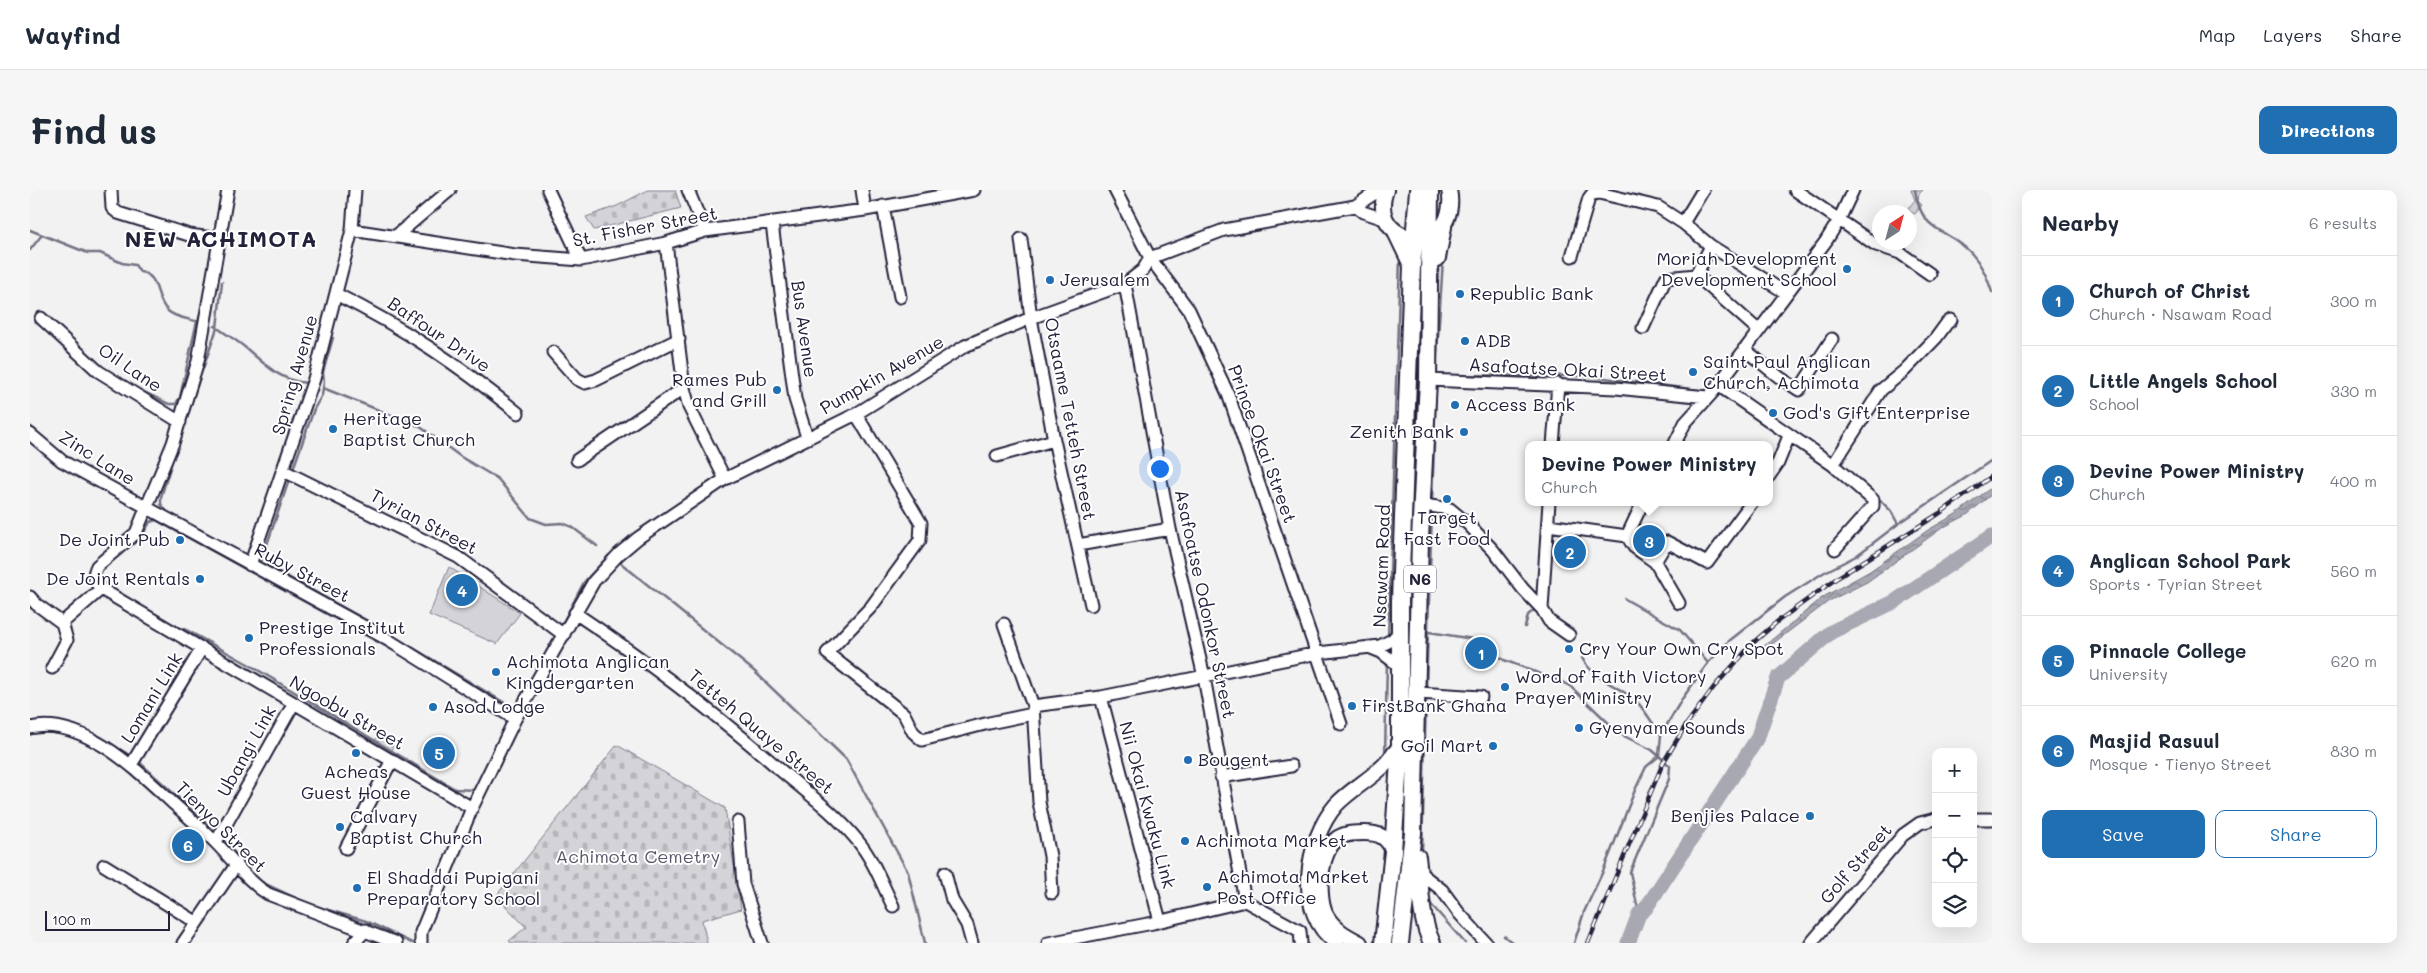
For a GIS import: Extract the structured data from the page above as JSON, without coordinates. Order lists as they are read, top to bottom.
{
  "streets": {
    "highway": ["Nsawam Road", "N6"],
    "street": [
      "St. Fisher Street",
      "Bus Avenue",
      "Baffour Drive",
      "Oil Lane",
      "Asafoatse Okai Street",
      "Spring Avenue",
      "Pumpkin Avenue",
      "Otsaame Tetteh Street",
      "Prince Okai Street",
      "Zinc Lane",
      "Tyrian Street",
      "Ruby Street",
      "Asafoatse Odonkor Street",
      "Lomani Link",
      "Ngoobu Street",
      "Tetteh Quaye Street",
      "Ubangi Link",
      "Nii Okai Kwaku Link",
      "Tienyo Street",
      "Golf Street"
    ]
  },
  "crossings": [
    ["St. Fisher Street", "Bus Avenue"],
    ["St. Fisher Street", "Spring Avenue"],
    ["Bus Avenue", "Pumpkin Avenue"],
    ["Baffour Drive", "Spring Avenue"],
    ["Asafoatse Okai Street", "Nsawam Road"],
    ["Spring Avenue", "Tyrian Street"],
    ["Spring Avenue", "Ruby Street"],
    ["Pumpkin Avenue", "Otsaame Tetteh Street"],
    ["Pumpkin Avenue", "Prince Okai Street"],
    ["Pumpkin Avenue", "Tyrian Street"],
    ["Pumpkin Avenue", "Ruby Street"],
    ["Pumpkin Avenue", "Asafoatse Odonkor Street"],
    ["Pumpkin Avenue", "Ngoobu Street"],
    ["Pumpkin Avenue", "Tetteh Quaye Street"],
    ["Zinc Lane", "Ruby Street"],
    ["Lomani Link", "Ngoobu Street"],
    ["Lomani Link", "Tienyo Street"],
    ["Ngoobu Street", "Ubangi Link"],
    ["Ubangi Link", "Tienyo Street"]
  ],
  "districts": ["NEW ACHIMOTA"],
  "parks": ["Achimota Cemetry"],
  "places": [
    "Moriah Development Development School",
    "Jerusalem",
    "Republic Bank",
    "ADB",
    "Saint Paul Anglican Church, Achimota",
    "Rames Pub and Grill",
    "Access Bank",
    "God's Gift Enterprise",
    "Heritage Baptist Church",
    "Zenith Bank",
    "Target Fast Food",
    "De Joint Pub",
    "De Joint Rentals",
    "Prestige Institut Professionals",
    "Cry Your Own Cry Spot",
    "Achimota Anglican Kingdergarten",
    "Word of Faith Victory Prayer Ministry",
    "FirstBank Ghana",
    "Asod Lodge",
    "Gyenyame Sounds",
    "Goil Mart",
    "Acheas Guest House",
    "Bougent",
    "Benjies Palace",
    "Calvary Baptist Church",
    "Achimota Market",
    "Achimota Market Post Office",
    "El Shaddai Pupigani Preparatory School"
  ],
  "scale_bar": "100 m",
  "north": "top right",
  "page": {
    "header": "Wayfind",
    "nav": ["Map", "Layers", "Share"],
    "buttons": [
      "Directions",
      ["Save", "Share"]
    ],
    "title": "Find us",
    "heading": ["Nearby", "6 results"],
    "list": [
      {
        "mark": "1",
        "name": "Church of Christ",
        "note": "Church · Nsawam Road",
        "value": "300 m"
      },
      {
        "mark": "2",
        "name": "Little Angels School",
        "note": "School",
        "value": "330 m"
      },
      {
        "mark": "3",
        "name": "Devine Power Ministry",
        "note": "Church",
        "value": "400 m"
      },
      {
        "mark": "4",
        "name": "Anglican School Park",
        "note": "Sports · Tyrian Street",
        "value": "560 m"
      },
      {
        "mark": "5",
        "name": "Pinnacle College",
        "note": "University",
        "value": "620 m"
      },
      {
        "mark": "6",
        "name": "Masjid Rasuul",
        "note": "Mosque · Tienyo Street",
        "value": "830 m"
      }
    ],
    "popup": ["Devine Power Ministry", "Church"],
    "pins": [
      "3",
      "2",
      "4",
      "1",
      "5",
      "6"
    ],
    "map_buttons": ["+", "−"],
    "scale": "100 m"
  }
}
